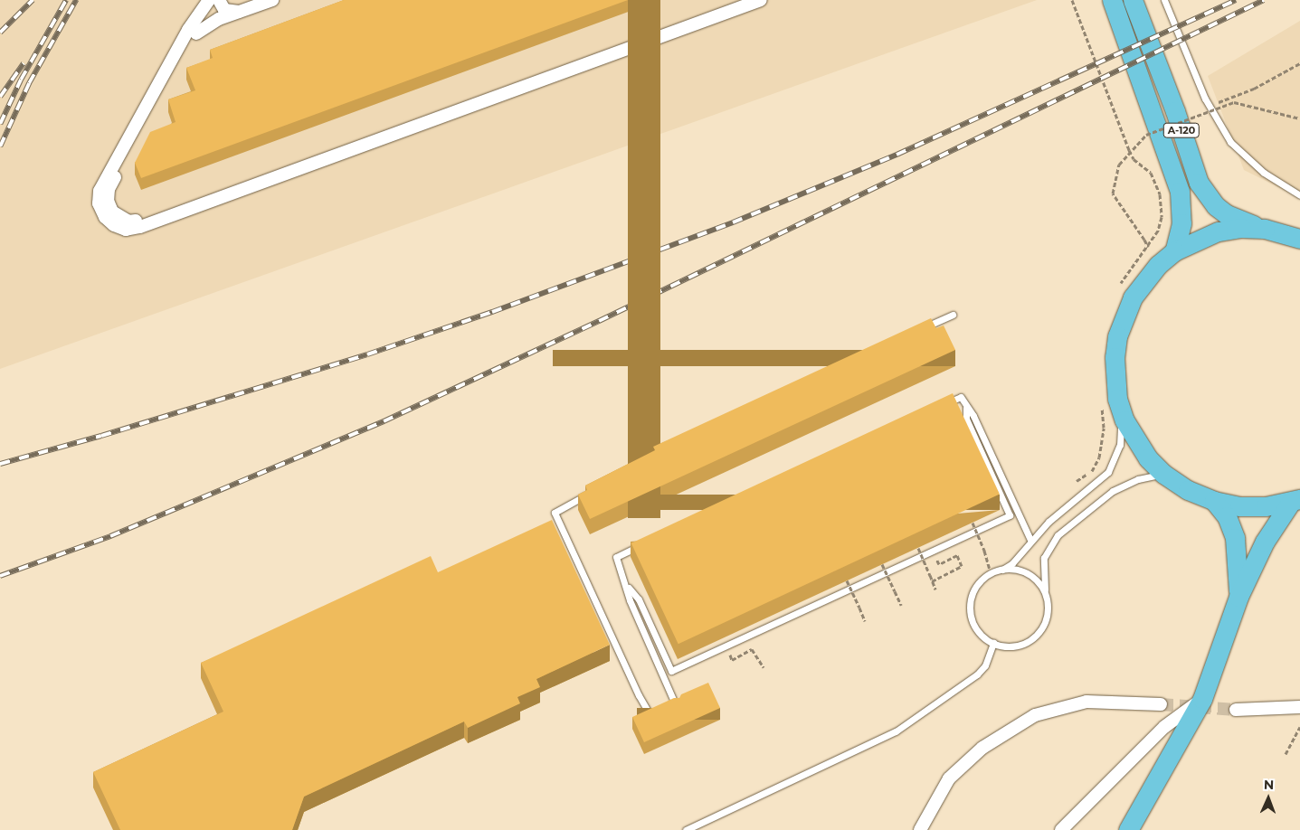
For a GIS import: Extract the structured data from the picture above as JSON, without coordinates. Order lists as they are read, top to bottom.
{
  "streets": {
    "main road": ["A-120"]
  },
  "north": "top"
}
